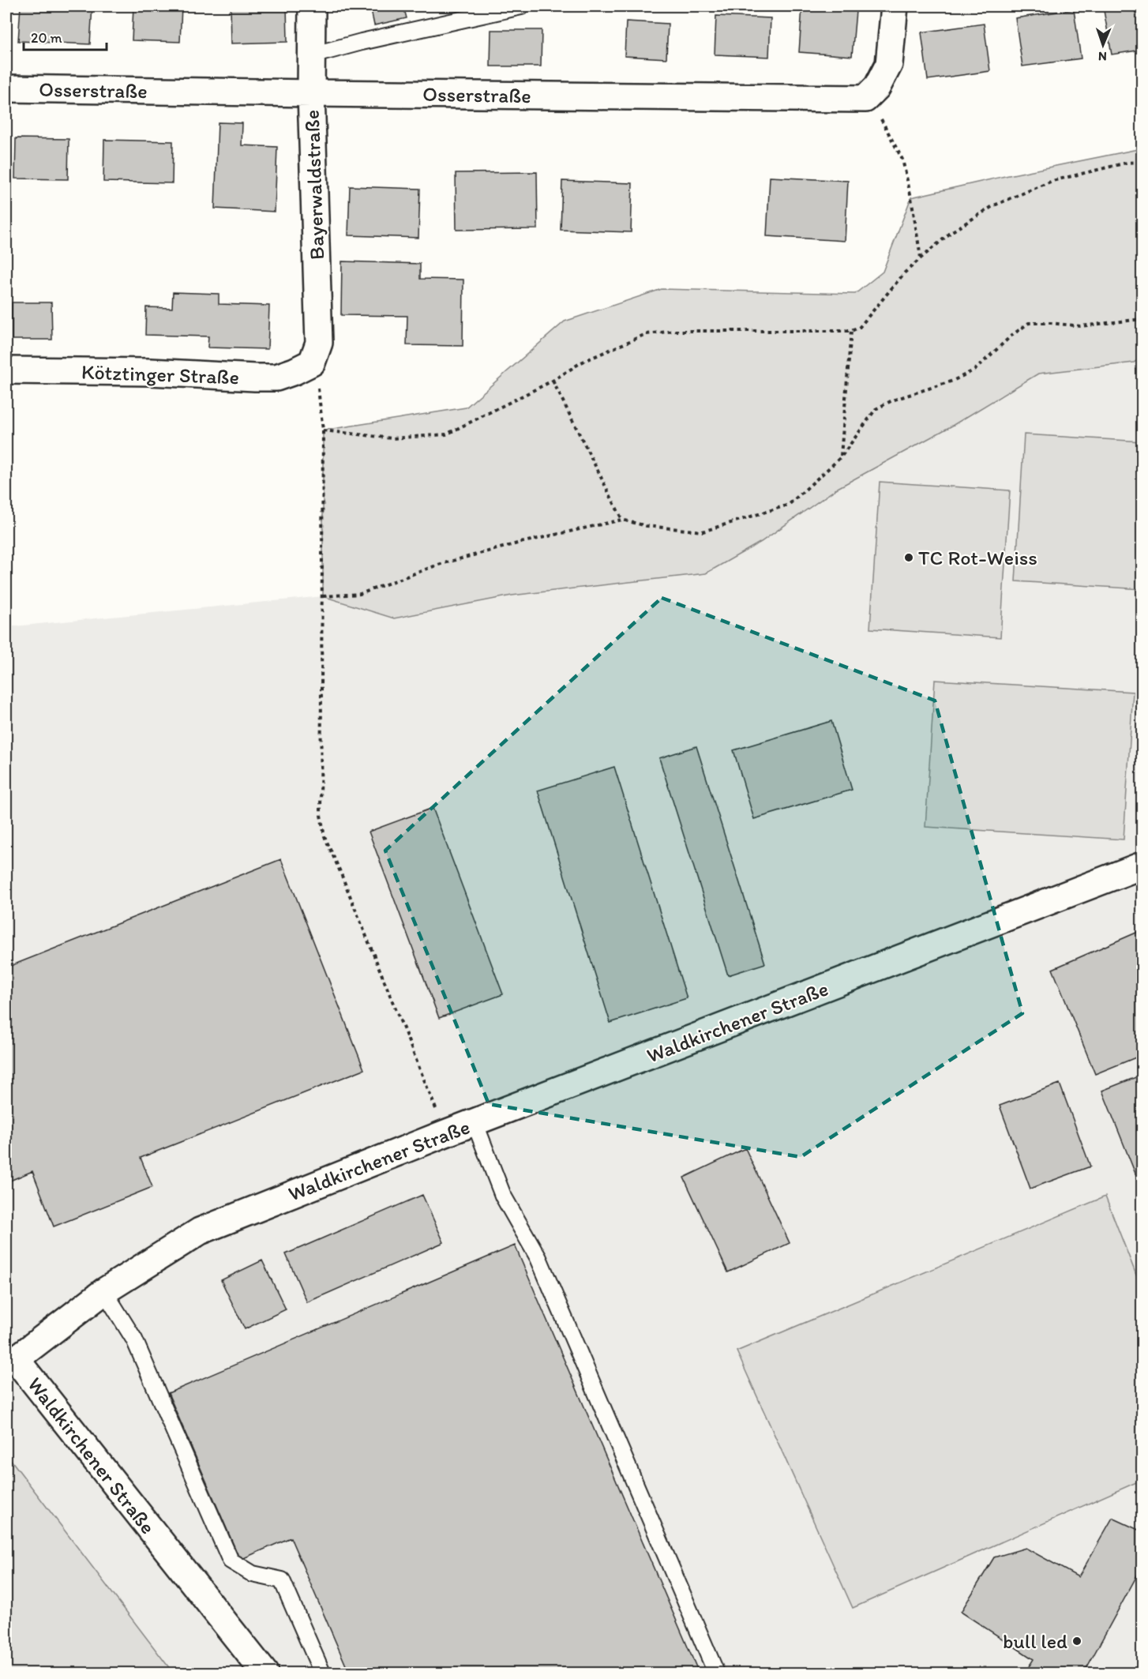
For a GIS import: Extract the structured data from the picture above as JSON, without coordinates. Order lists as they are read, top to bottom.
{
  "streets": {
    "street": [
      "Osserstraße",
      "Bayerwaldstraße",
      "Kötztinger Straße",
      "Waldkirchener Straße"
    ]
  },
  "crossings": [
    ["Osserstraße", "Bayerwaldstraße"],
    ["Bayerwaldstraße", "Kötztinger Straße"]
  ],
  "places": ["TC Rot-Weiss", "bull led"],
  "scale_bar": "20 m",
  "north": "bottom"
}
